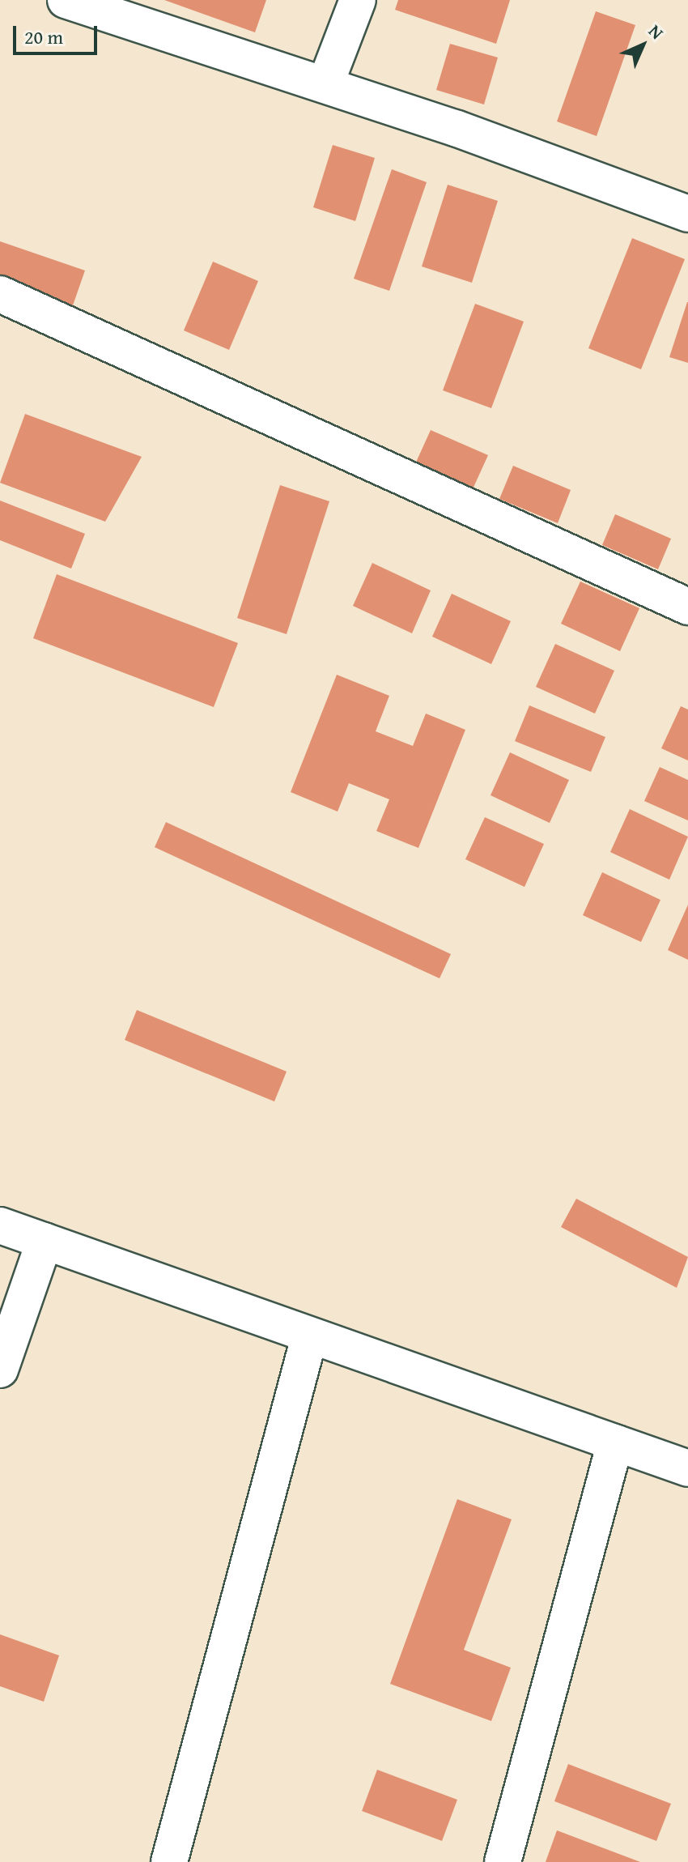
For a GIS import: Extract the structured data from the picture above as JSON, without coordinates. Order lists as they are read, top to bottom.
{
  "scale_bar": "20 m",
  "north": "top right"
}
